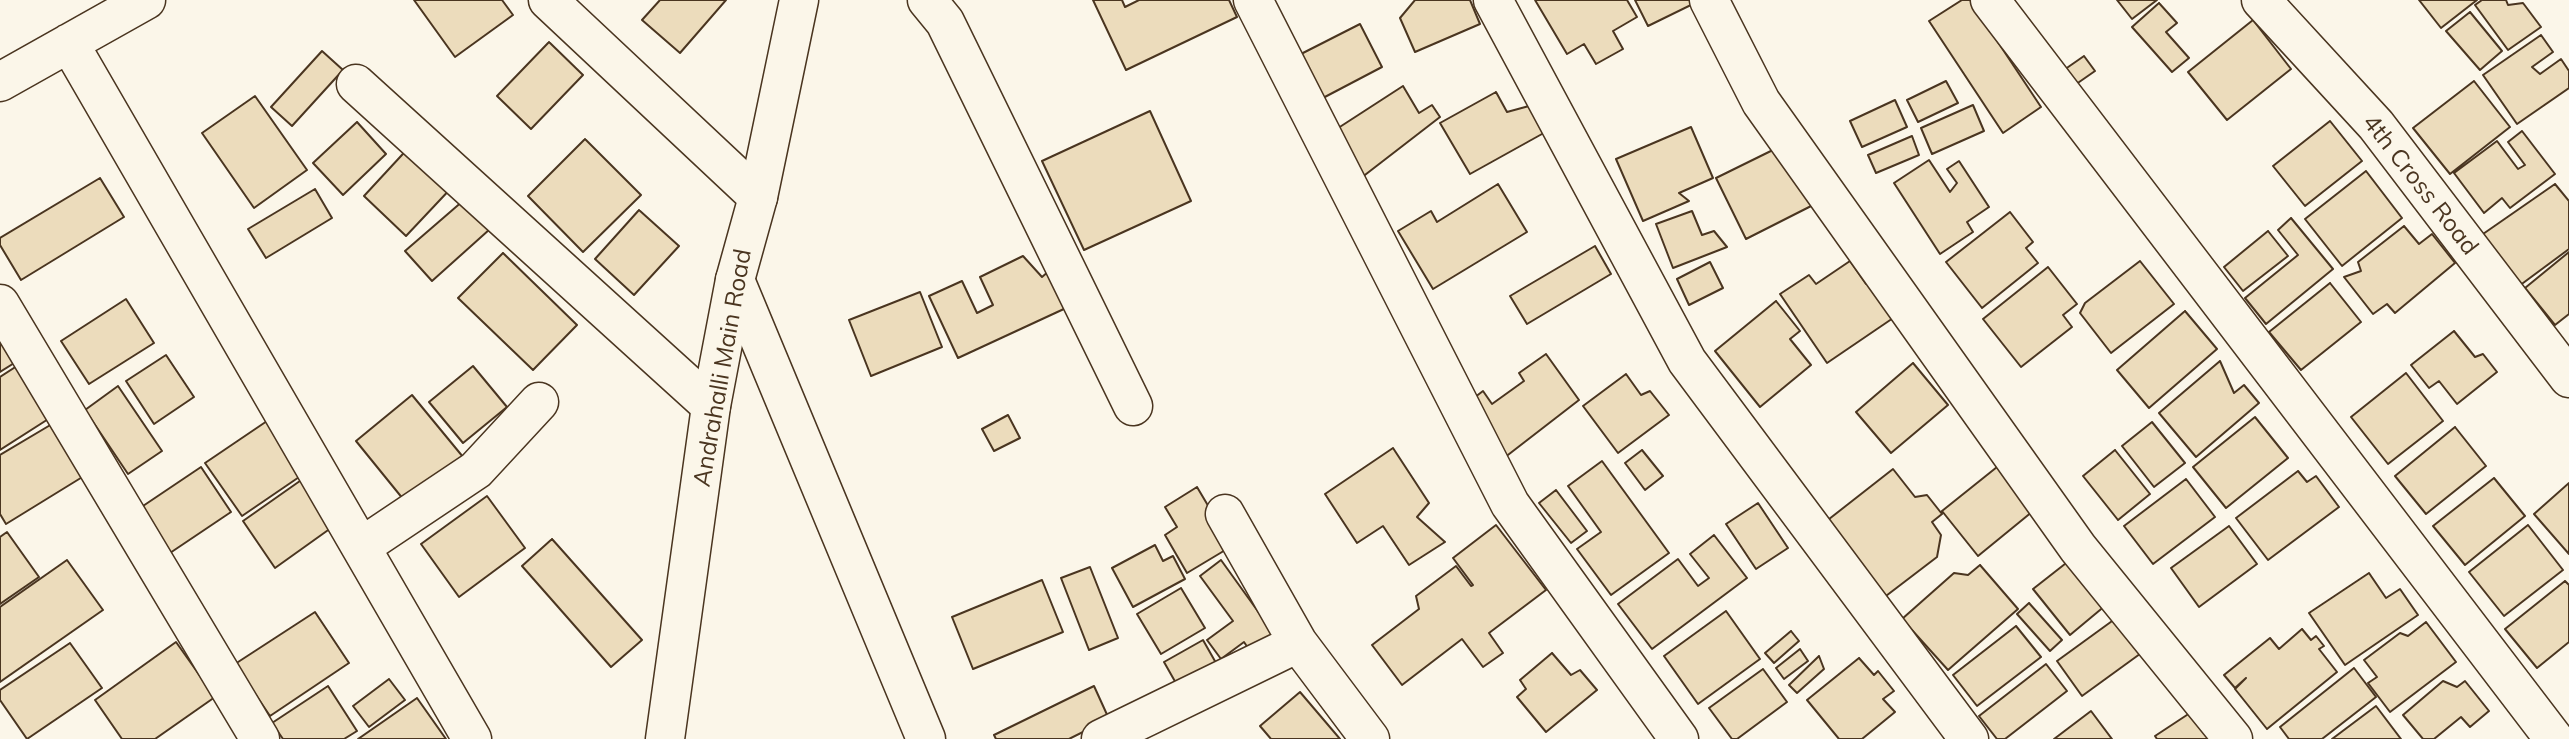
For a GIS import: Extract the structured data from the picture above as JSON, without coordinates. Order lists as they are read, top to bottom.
{
  "streets": {
    "street": ["4th Cross Road", "Andrahalli Main Road"]
  }
}
